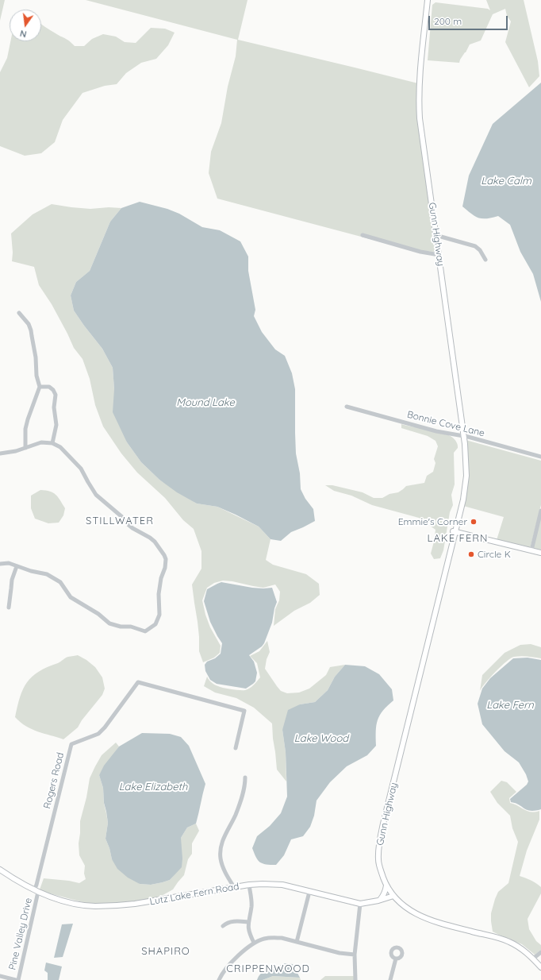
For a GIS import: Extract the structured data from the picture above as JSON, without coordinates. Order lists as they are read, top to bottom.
{
  "streets": {
    "main road": ["Gunn Highway", "Lutz Lake Fern Road"],
    "street": ["Bonnie Cove Lane", "Rogers Road", "Pine Valley Drive"]
  },
  "crossings": [
    ["Gunn Highway", "Bonnie Cove Lane"],
    ["Gunn Highway", "Lutz Lake Fern Road"],
    ["Rogers Road", "Lutz Lake Fern Road"],
    ["Rogers Road", "Pine Valley Drive"],
    ["Lutz Lake Fern Road", "Pine Valley Drive"]
  ],
  "districts": [
    "STILLWATER",
    "LAKE FERN",
    "SHAPIRO",
    "CRIPPENWOOD"
  ],
  "water": [
    "Lake Calm",
    "Mound Lake",
    "Lake Fern",
    "Lake Wood",
    "Lake Elizabeth"
  ],
  "places": ["Emmie's Corner", "Circle K"],
  "scale_bar": "200 m",
  "north": "bottom"
}
